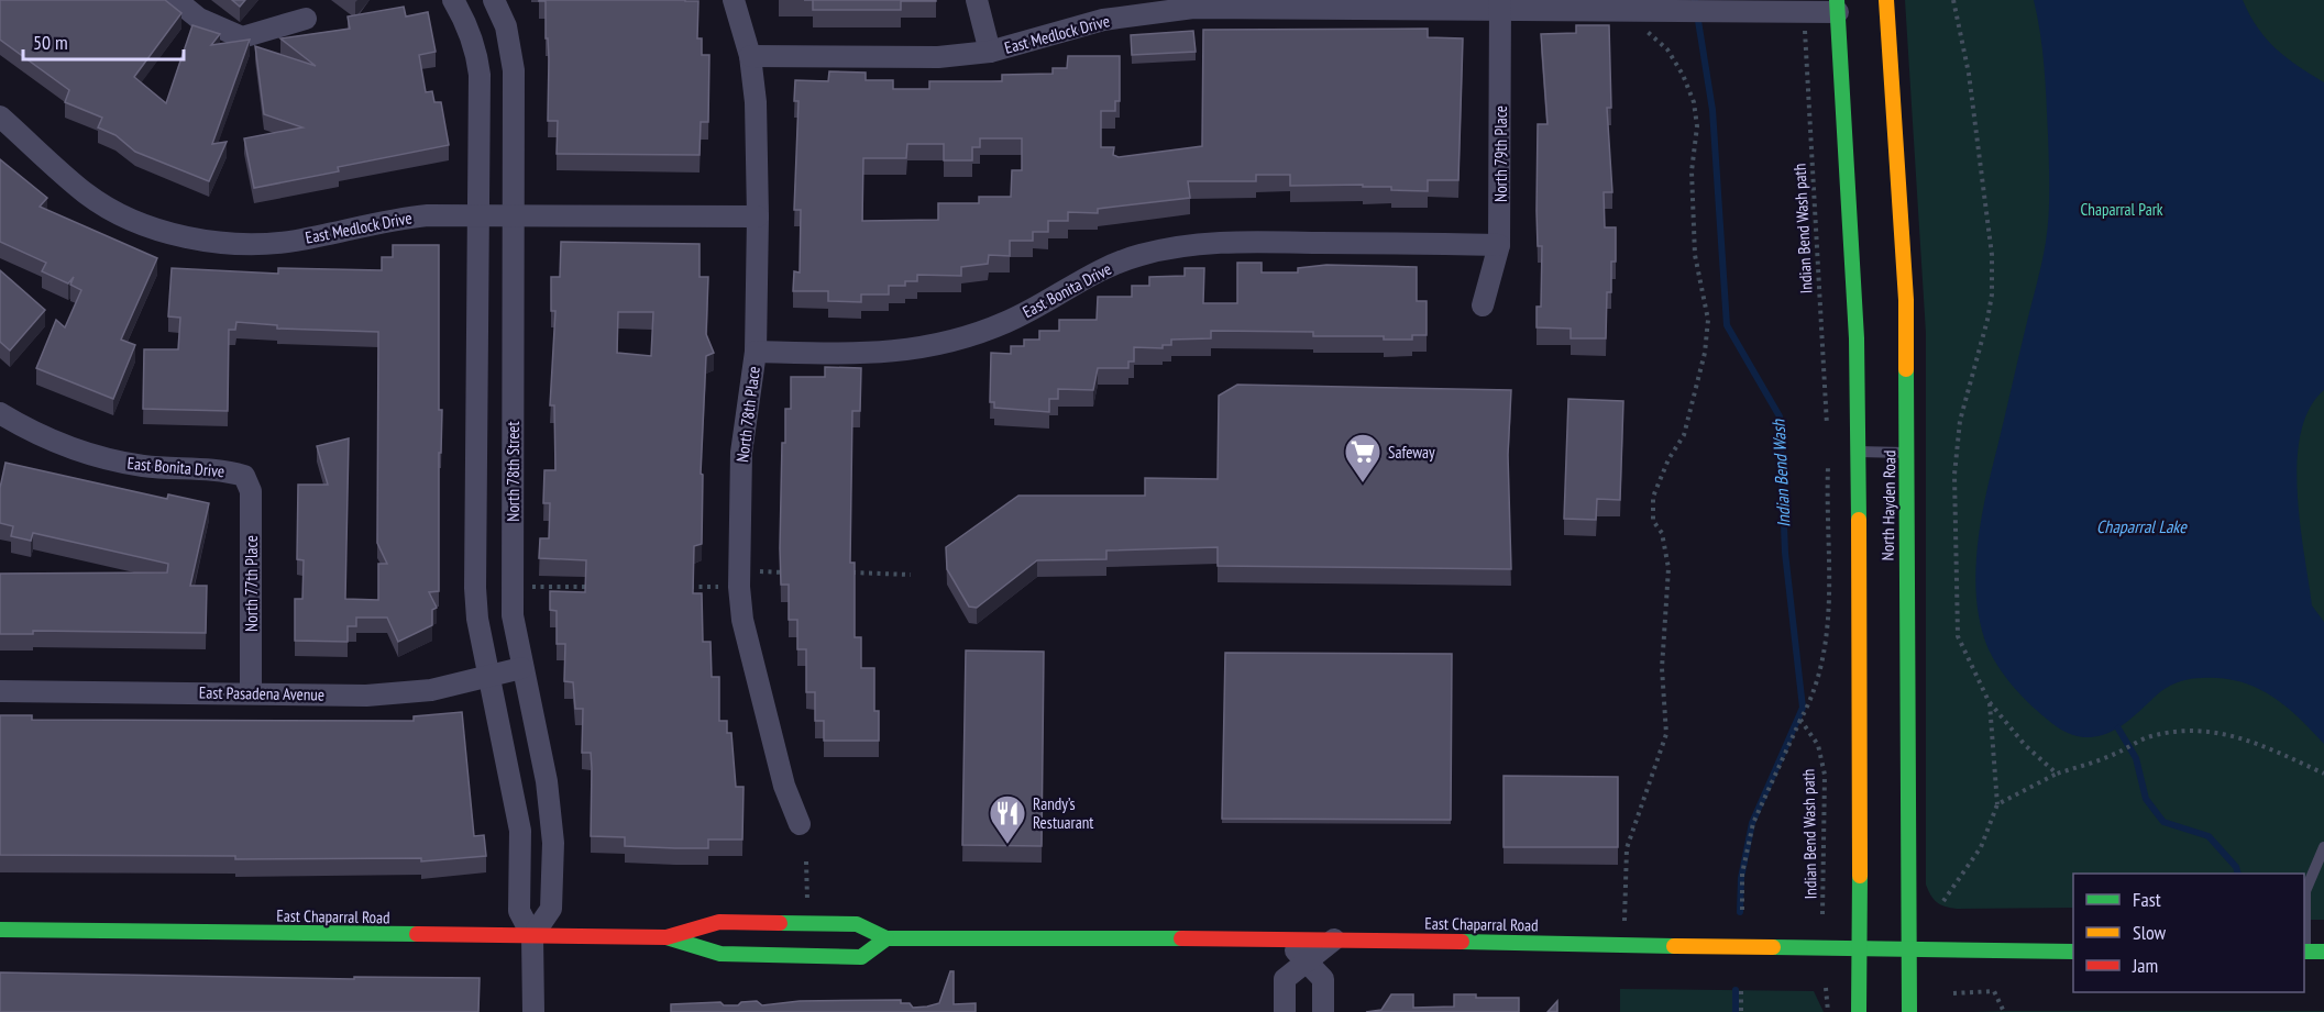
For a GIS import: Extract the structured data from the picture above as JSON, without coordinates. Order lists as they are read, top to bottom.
{
  "streets": {
    "main road": ["North Hayden Road", "East Chaparral Road"],
    "street": [
      "East Medlock Drive",
      "North 79th Place",
      "East Bonita Drive",
      "North 78th Place",
      "North 78th Street",
      "North 77th Place",
      "East Pasadena Avenue"
    ],
    "path": ["Indian Bend Wash path"]
  },
  "crossings": [
    ["East Medlock Drive", "North 79th Place"],
    ["East Medlock Drive", "North 78th Place"],
    ["East Medlock Drive", "North 78th Street"],
    ["East Medlock Drive", "North Hayden Road"],
    ["North 79th Place", "East Bonita Drive"],
    ["East Bonita Drive", "North 78th Place"],
    ["East Bonita Drive", "North 77th Place"],
    ["North 78th Street", "East Pasadena Avenue"],
    ["North 78th Street", "East Chaparral Road"],
    ["North Hayden Road", "East Chaparral Road"],
    ["North 77th Place", "East Pasadena Avenue"]
  ],
  "water": ["Indian Bend Wash", "Chaparral Lake"],
  "parks": ["Chaparral Park"],
  "places": {
    "supermarket": ["Safeway"],
    "restaurant": ["Randy’s Restuarant"]
  },
  "legend": ["Fast", "Slow", "Jam"],
  "scale_bar": "50 m"
}
